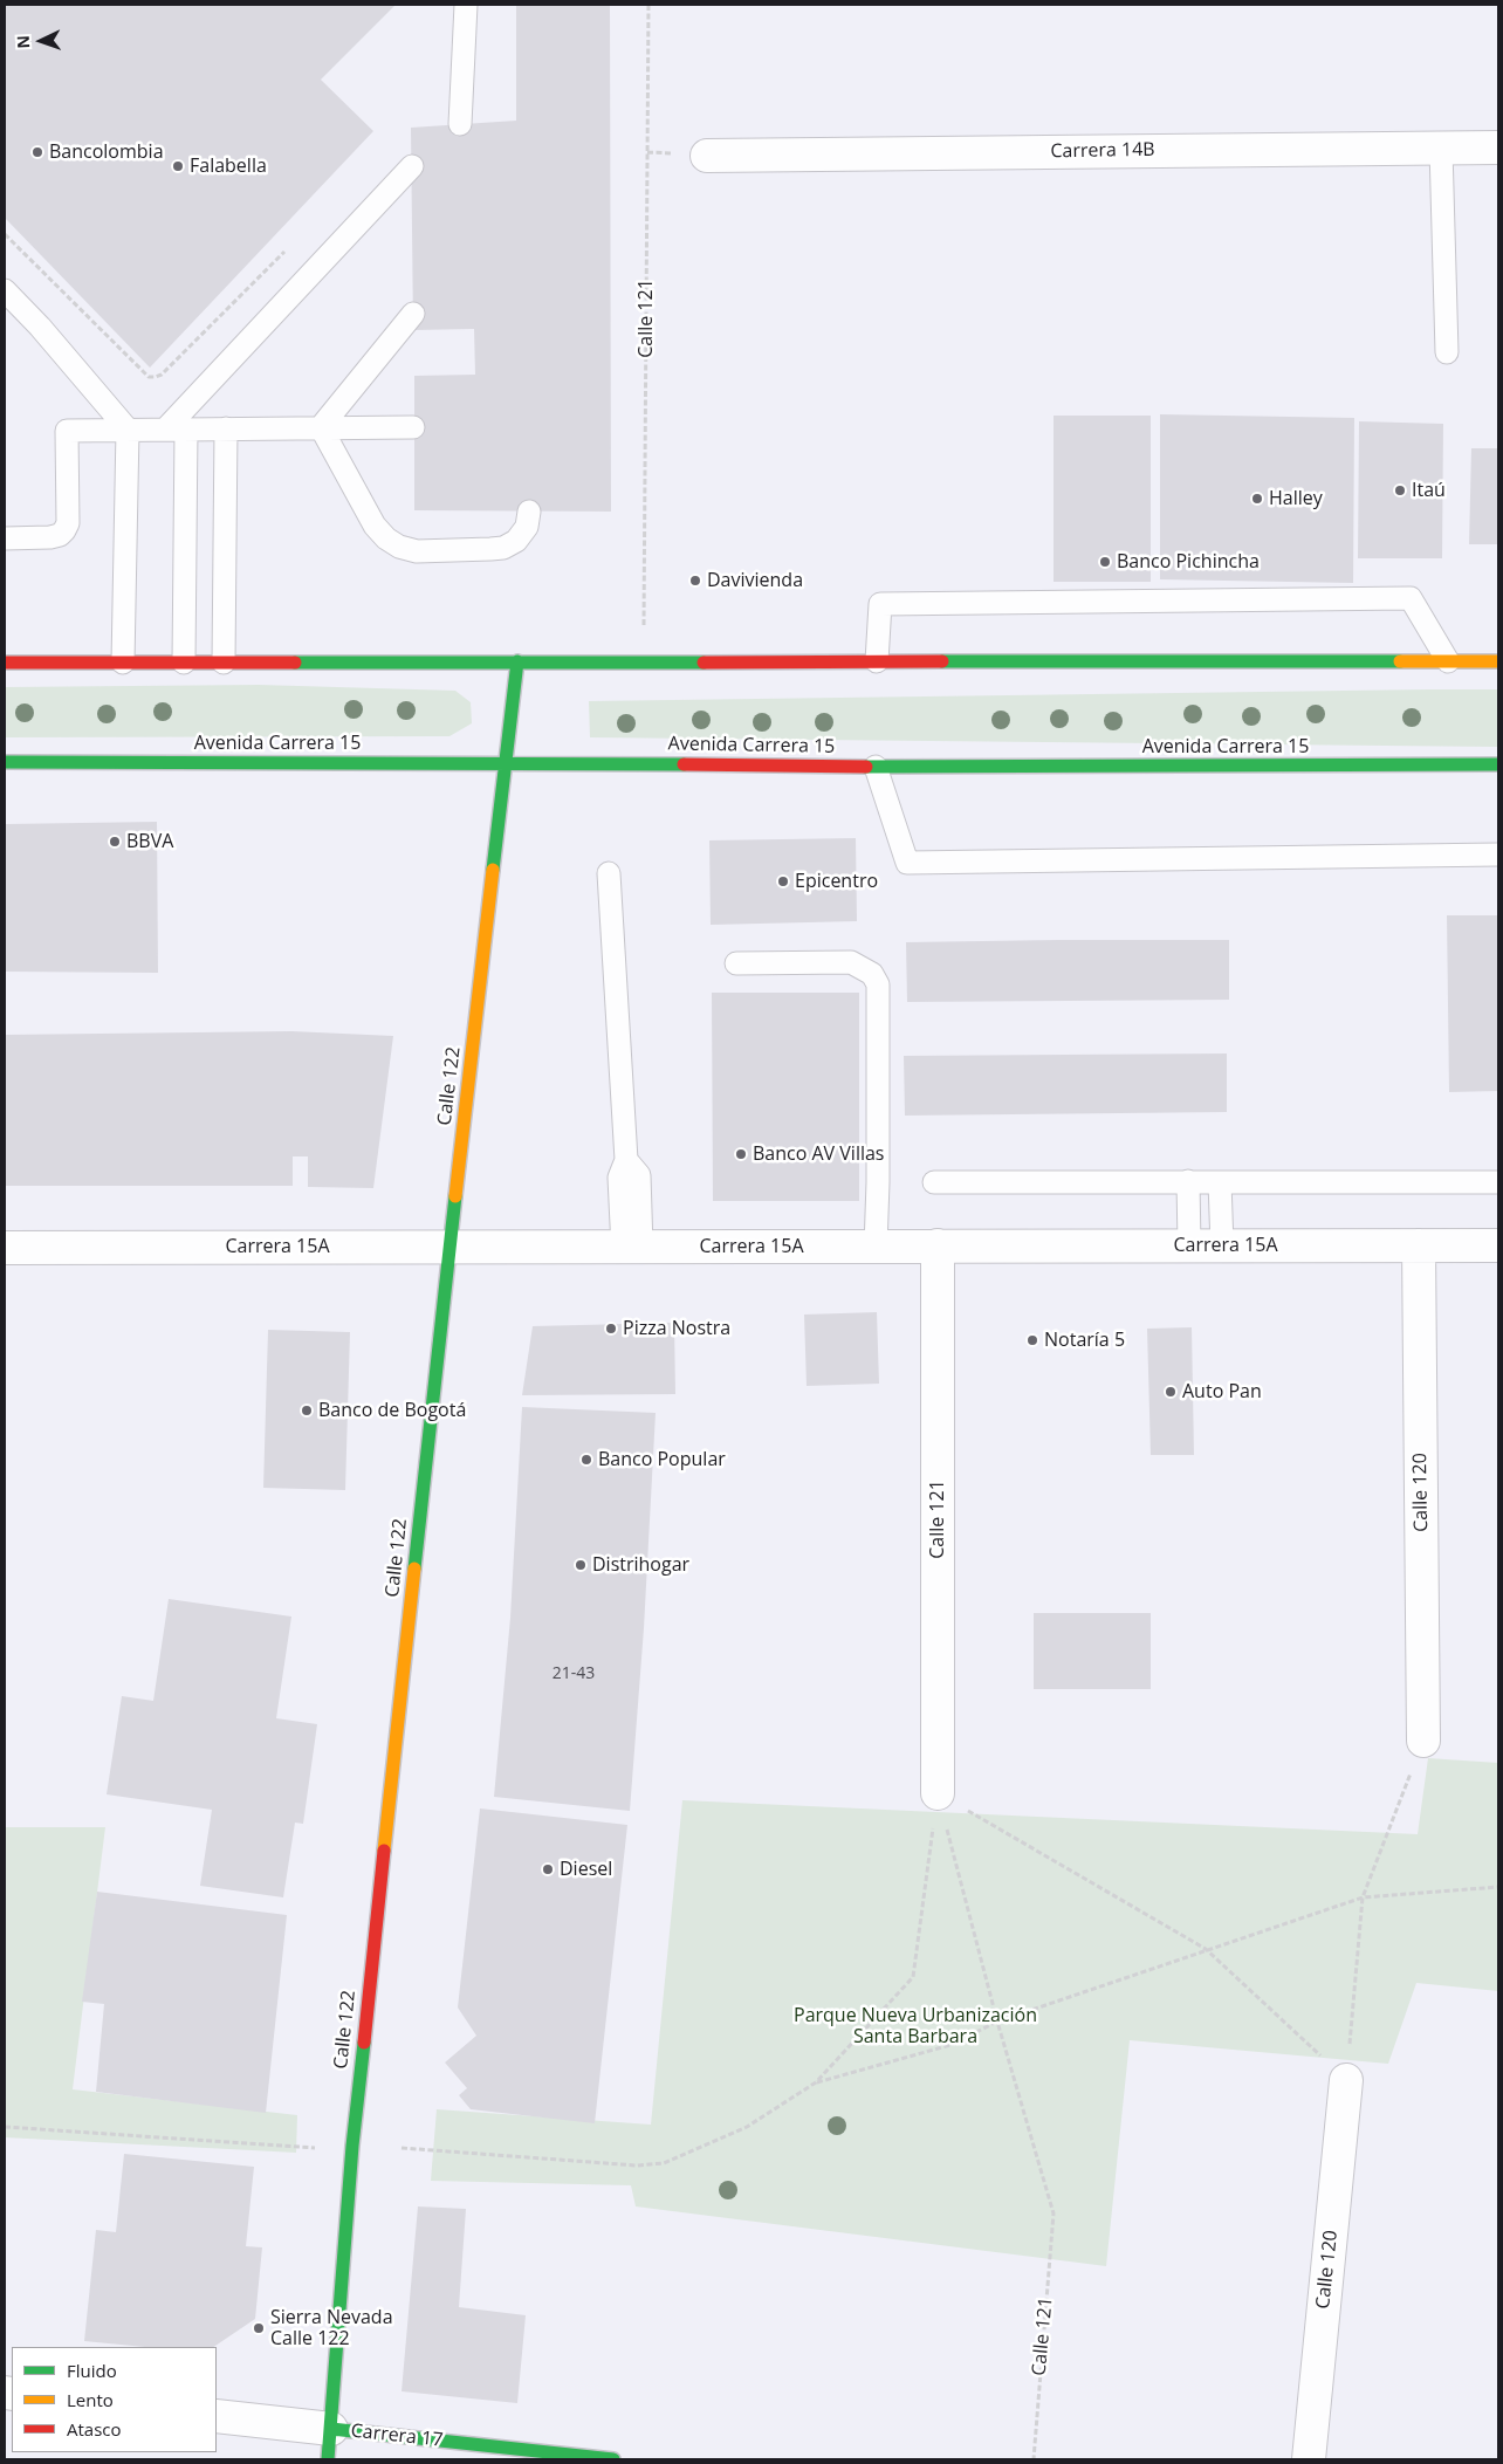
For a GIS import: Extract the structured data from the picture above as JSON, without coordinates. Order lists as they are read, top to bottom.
{
  "streets": {
    "main road": ["Avenida Carrera 15", "Calle 122", "Carrera 17"],
    "street": [
      "Carrera 14B",
      "Calle 121",
      "Carrera 15A",
      "Calle 120"
    ]
  },
  "crossings": [
    ["Calle 121", "Carrera 15A"],
    ["Avenida Carrera 15", "Calle 122"],
    ["Calle 122", "Carrera 15A"],
    ["Calle 122", "Carrera 17"],
    ["Carrera 15A", "Calle 120"]
  ],
  "parks": ["Parque Nueva Urbanización Santa Barbara"],
  "places": [
    "Bancolombia",
    "Falabella",
    "Itaú",
    "Halley",
    "Banco Pichincha",
    "Davivienda",
    "BBVA",
    "Epicentro",
    "Banco AV Villas",
    "Pizza Nostra",
    "Notaría 5",
    "Auto Pan",
    "Banco de Bogotá",
    "Banco Popular",
    "Distrihogar",
    "Diesel",
    "Sierra Nevada Calle 122"
  ],
  "house_numbers": ["21-43"],
  "legend": ["Fluido", "Lento", "Atasco"],
  "north": "left"
}
